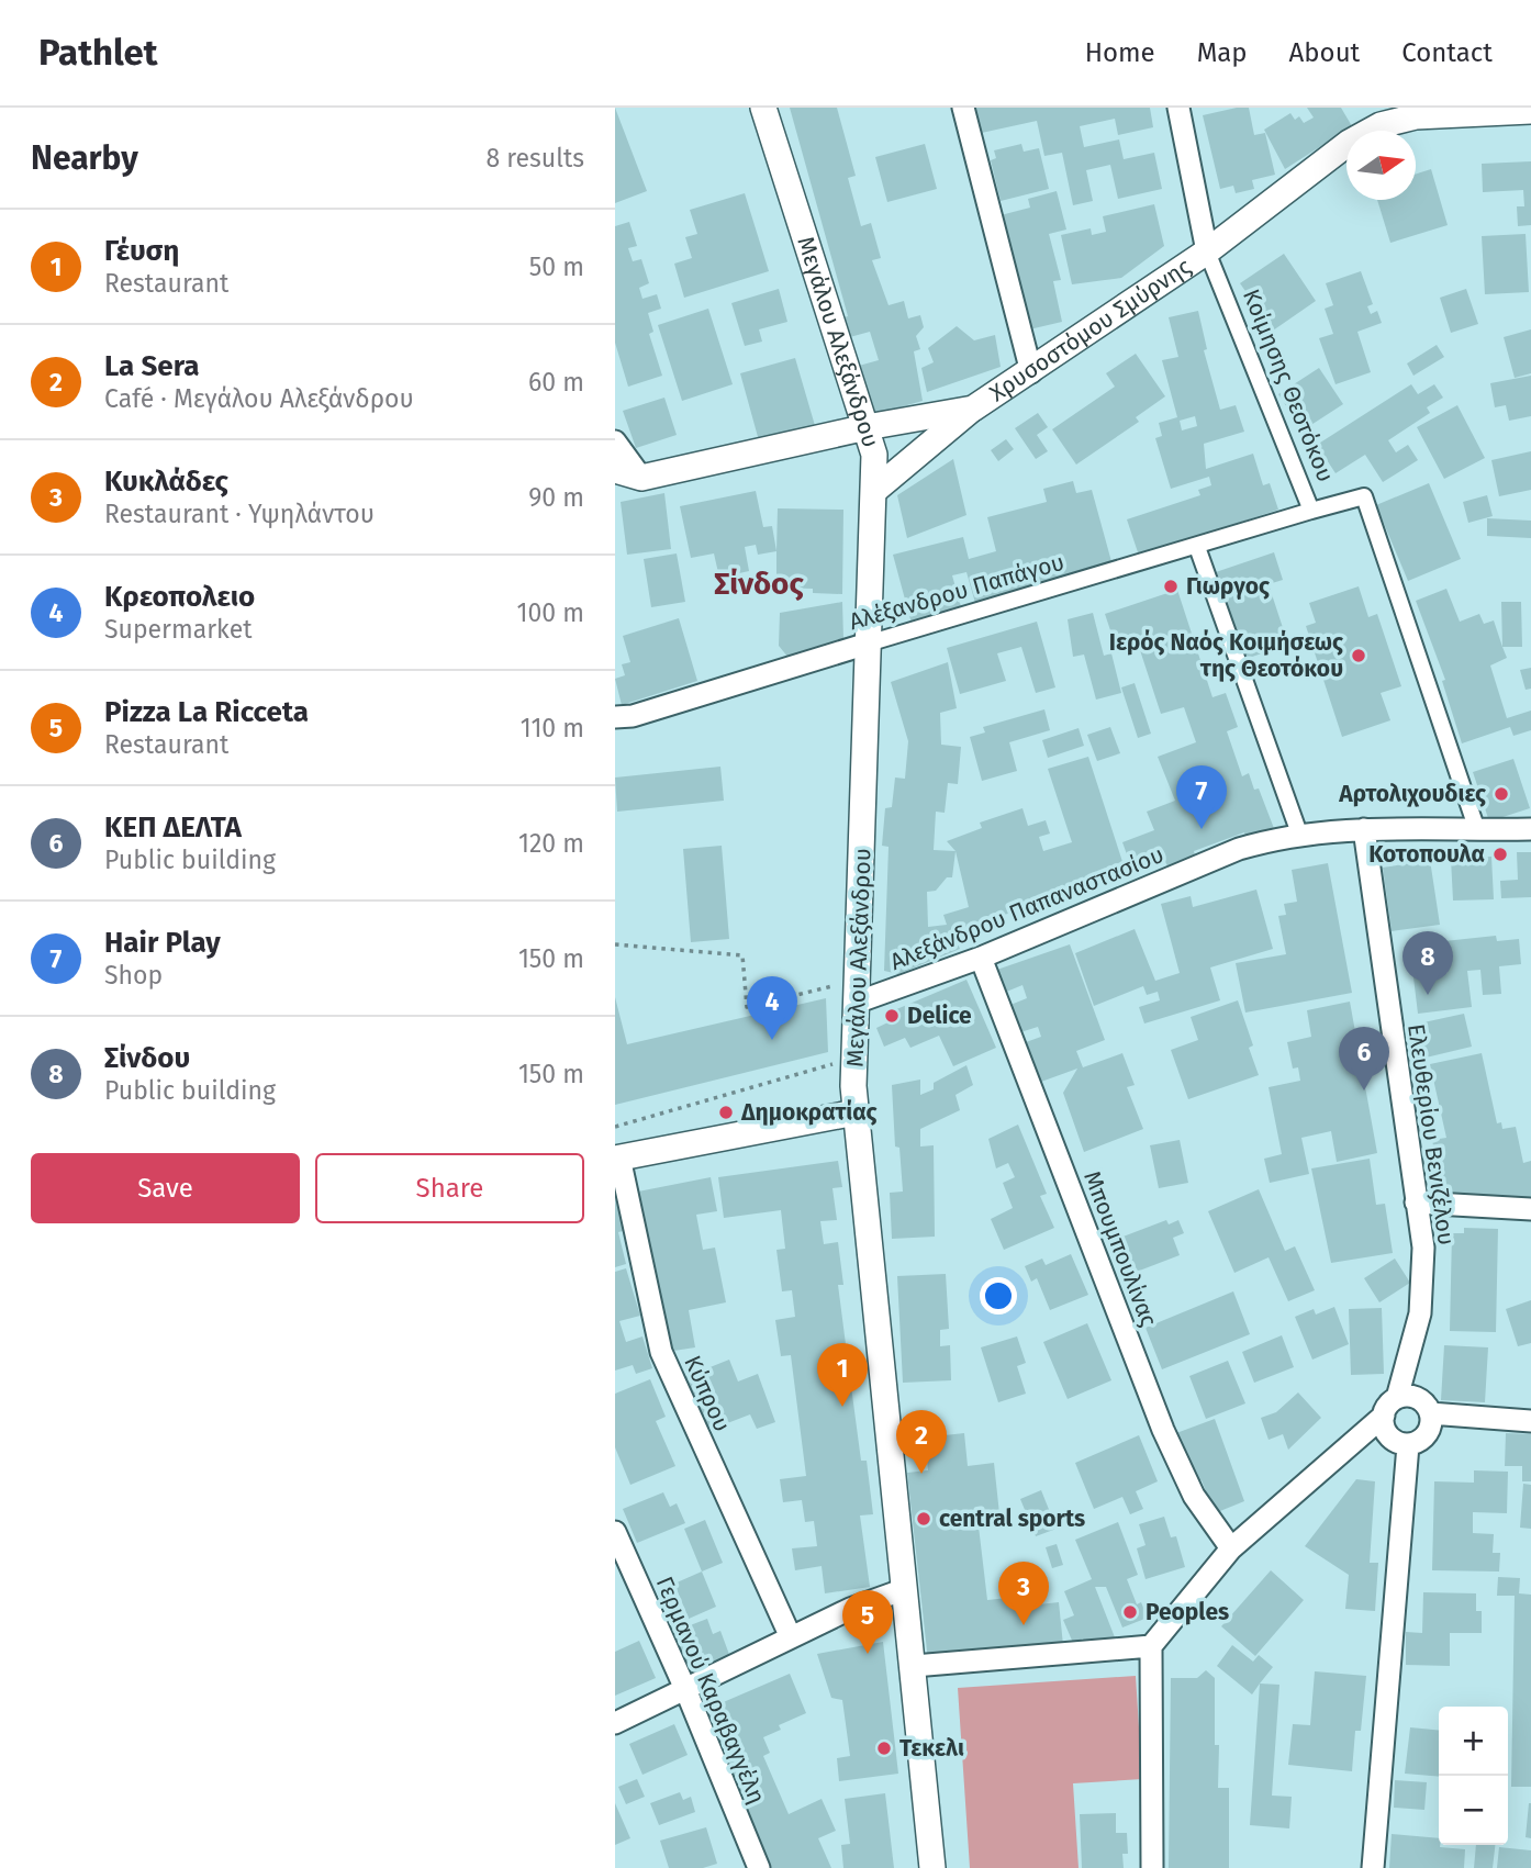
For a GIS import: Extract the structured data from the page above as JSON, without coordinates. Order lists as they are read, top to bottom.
{
  "streets": {
    "street": [
      "Χρυσοστόμου Σμύρνης",
      "Μεγάλου Αλεξάνδρου",
      "Κοίμησης Θεοτόκου",
      "Αλέξανδρου Παπάγου",
      "Αλεξάνδρου Παπαναστασίου",
      "Ελευθερίου Βενιζέλου",
      "Μπουμπουλίνας",
      "Κύπρου",
      "Γερμανού Καραβαγγέλη"
    ]
  },
  "crossings": [
    ["Χρυσοστόμου Σμύρνης", "Μεγάλου Αλεξάνδρου"],
    ["Χρυσοστόμου Σμύρνης", "Κοίμησης Θεοτόκου"],
    ["Μεγάλου Αλεξάνδρου", "Αλέξανδρου Παπάγου"],
    ["Μεγάλου Αλεξάνδρου", "Αλεξάνδρου Παπαναστασίου"],
    ["Κοίμησης Θεοτόκου", "Αλέξανδρου Παπάγου"],
    ["Κοίμησης Θεοτόκου", "Αλεξάνδρου Παπαναστασίου"],
    ["Αλεξάνδρου Παπαναστασίου", "Ελευθερίου Βενιζέλου"],
    ["Αλεξάνδρου Παπαναστασίου", "Μπουμπουλίνας"]
  ],
  "districts": ["Σίνδος"],
  "places": [
    "Γιωργος",
    "Ιερός Ναός Κοιμήσεως της Θεοτόκου",
    "Αρτολιχουδιες",
    "Κοτοπουλα",
    "Delice",
    "Δημοκρατίας",
    "central sports",
    "Peoples",
    "Τεκελι"
  ],
  "north": "right",
  "page": {
    "header": "Pathlet",
    "nav": [
      "Home",
      "Map",
      "About",
      "Contact"
    ],
    "heading": ["Nearby", "8 results"],
    "list": [
      {
        "mark": "1",
        "name": "Γέυση",
        "note": "Restaurant",
        "value": "50 m"
      },
      {
        "mark": "2",
        "name": "La Sera",
        "note": "Café · Μεγάλου Αλεξάνδρου",
        "value": "60 m"
      },
      {
        "mark": "3",
        "name": "Κυκλάδες",
        "note": "Restaurant · Υψηλάντου",
        "value": "90 m"
      },
      {
        "mark": "4",
        "name": "Κρεοπολειο",
        "note": "Supermarket",
        "value": "100 m"
      },
      {
        "mark": "5",
        "name": "Pizza La Ricceta",
        "note": "Restaurant",
        "value": "110 m"
      },
      {
        "mark": "6",
        "name": "ΚΕΠ ΔΕΛΤΑ",
        "note": "Public building",
        "value": "120 m"
      },
      {
        "mark": "7",
        "name": "Hair Play",
        "note": "Shop",
        "value": "150 m"
      },
      {
        "mark": "8",
        "name": "Σίνδου",
        "note": "Public building",
        "value": "150 m"
      }
    ],
    "pins": [
      "7",
      "8",
      "4",
      "6",
      "1",
      "2",
      "3",
      "5"
    ],
    "buttons": ["Save", "Share"],
    "map_buttons": ["+", "−"]
  }
}
